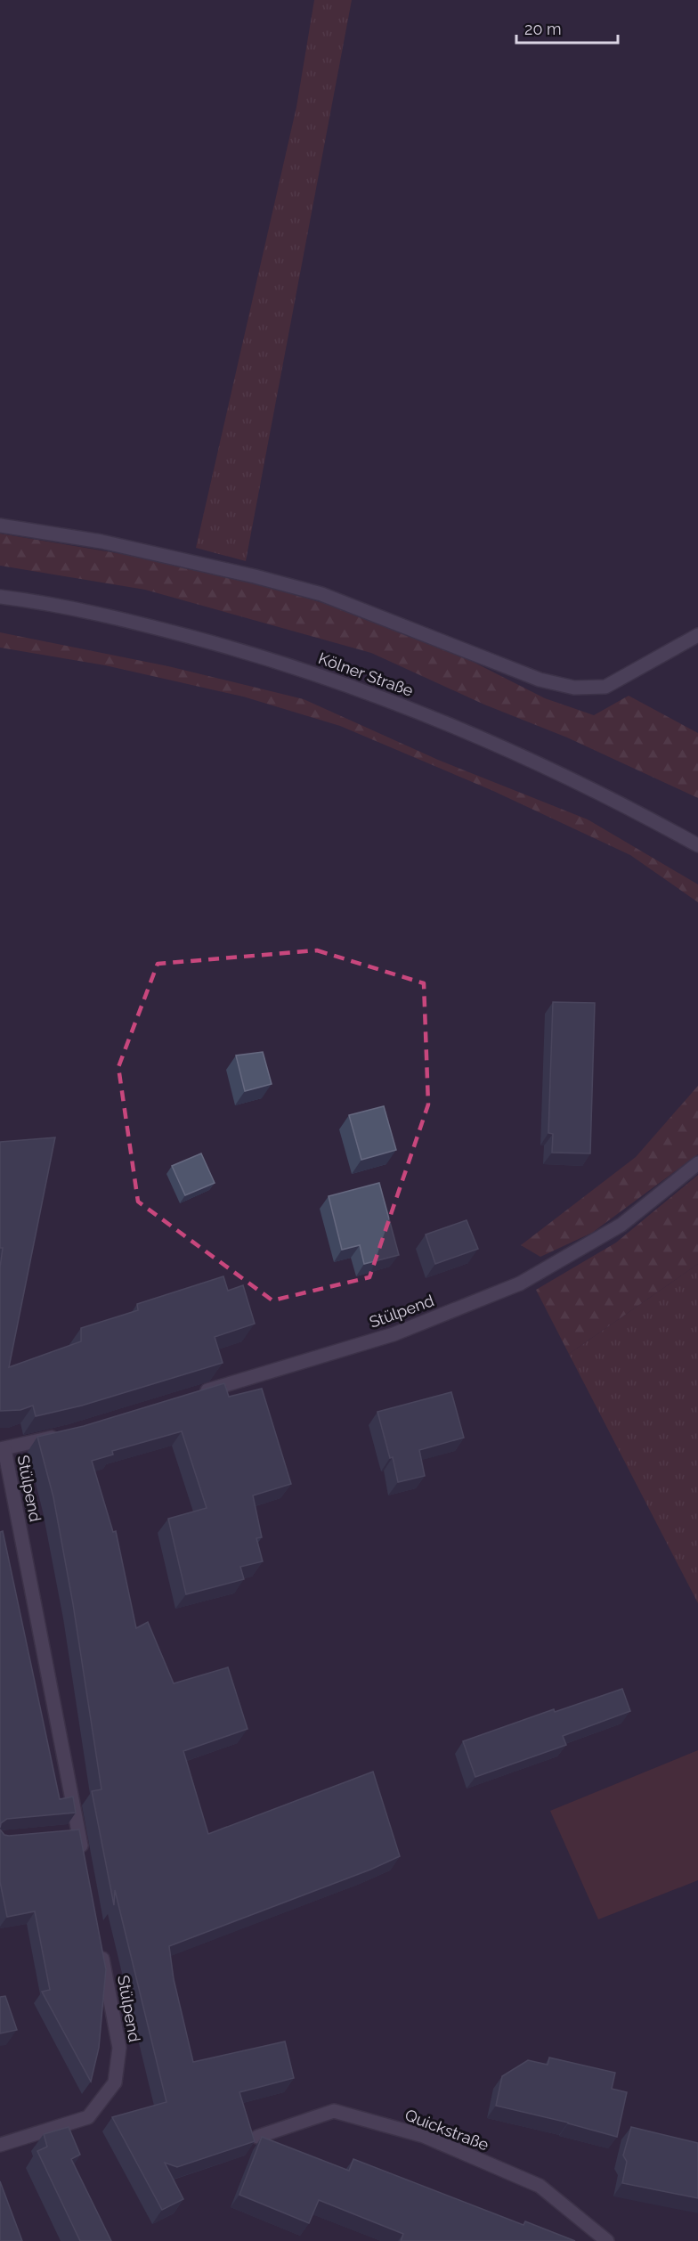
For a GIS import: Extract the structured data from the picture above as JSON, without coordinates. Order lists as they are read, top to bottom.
{
  "streets": {
    "street": ["Kölner Straße", "Stülpend", "Quickstraße"]
  },
  "scale_bar": "20 m"
}
